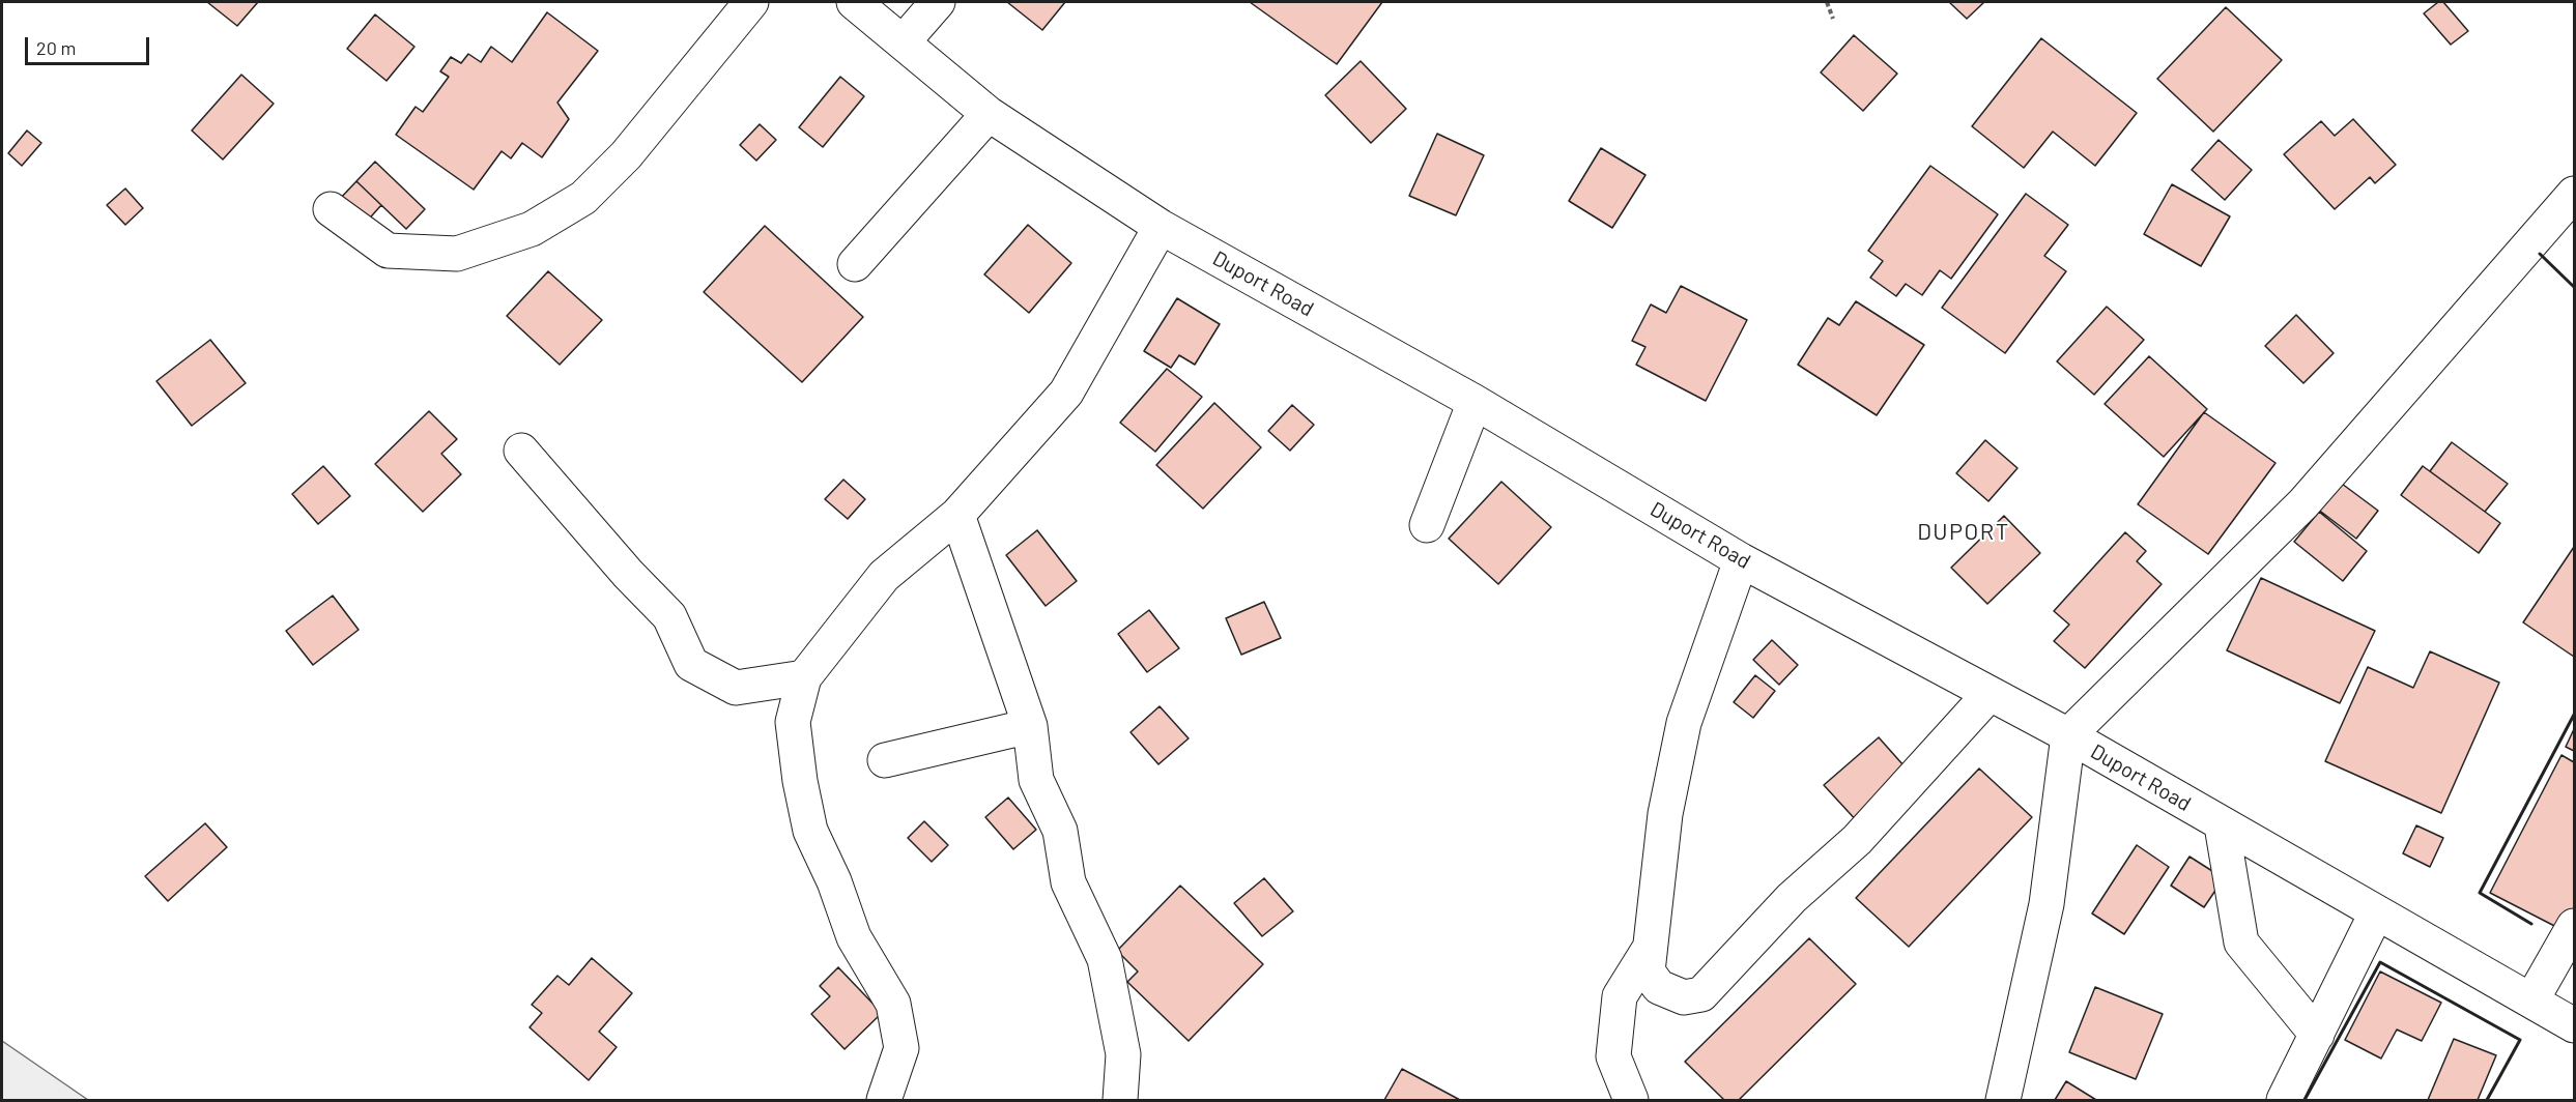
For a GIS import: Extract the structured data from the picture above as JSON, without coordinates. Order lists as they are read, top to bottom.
{
  "streets": {
    "street": ["Duport Road"]
  },
  "districts": ["DUPORT"],
  "scale_bar": "20 m"
}
